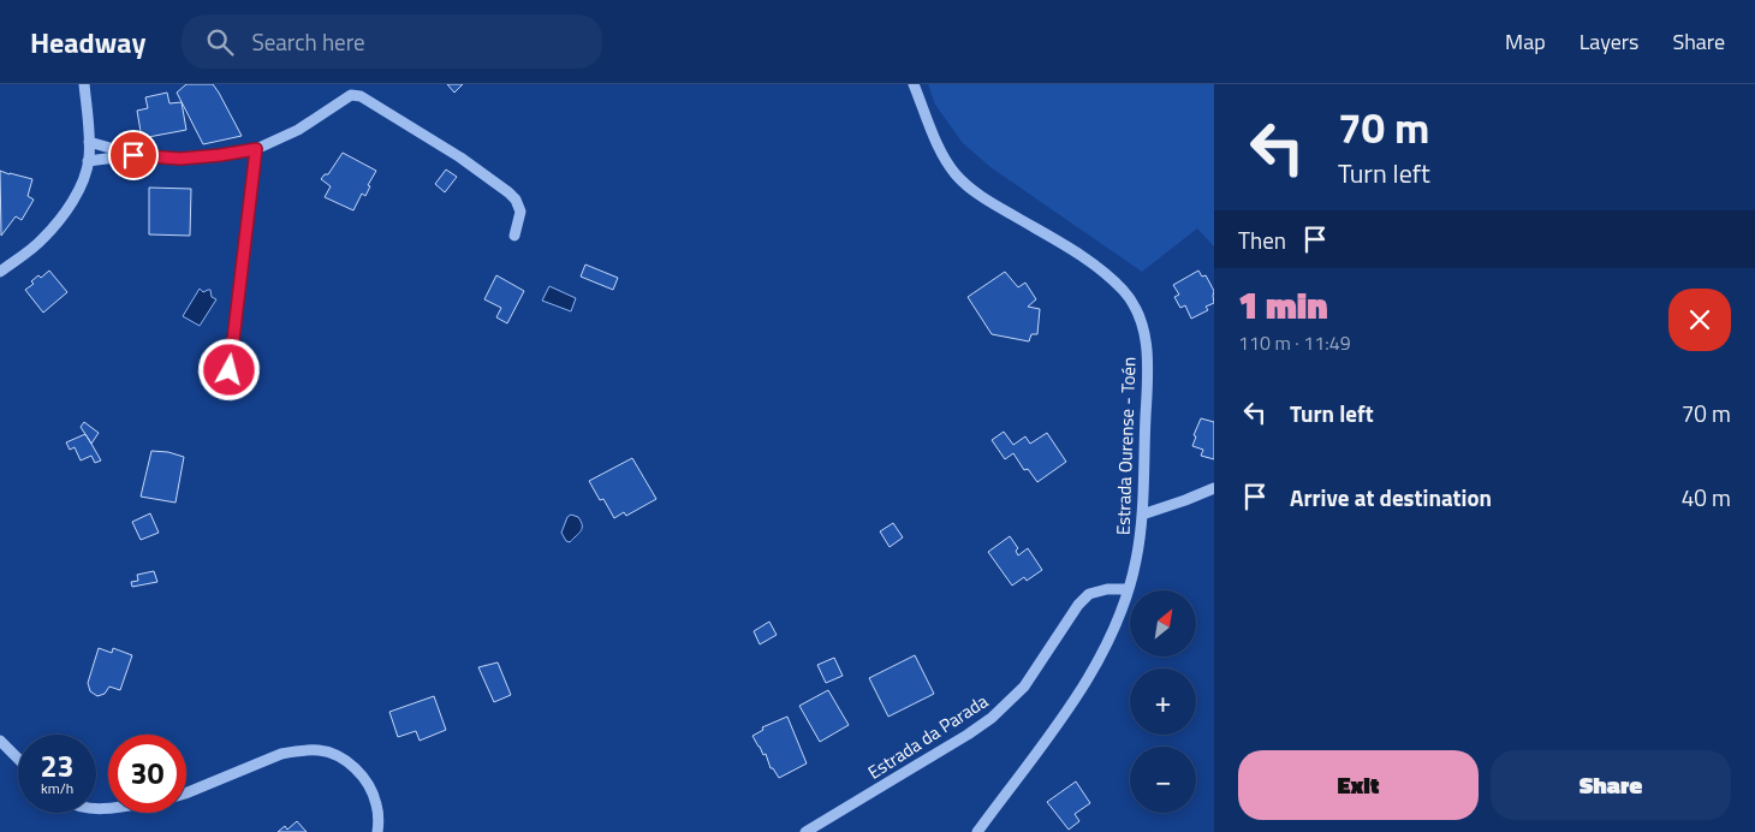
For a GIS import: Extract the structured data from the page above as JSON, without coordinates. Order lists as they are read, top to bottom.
{
  "streets": {
    "street": ["Estrada Ourense - Toén", "Estrada da Parada"]
  },
  "crossings": [
    ["Estrada Ourense - Toén", "Estrada da Parada"]
  ],
  "north": "top right",
  "page": {
    "header": "Headway",
    "search": "Search here",
    "nav": ["Map", "Layers", "Share"],
    "turn": ["70 m", "Turn left"],
    "then": "Then",
    "heading": ["1 min", "110 m · 11:49"],
    "list": [
      {
        "name": "Turn left",
        "value": "70 m"
      },
      {
        "name": "Arrive at destination",
        "value": "40 m"
      }
    ],
    "map_buttons": ["+", "−"],
    "speed": "23 km/h",
    "limit": "30",
    "buttons": ["Exit", "Share"]
  }
}
